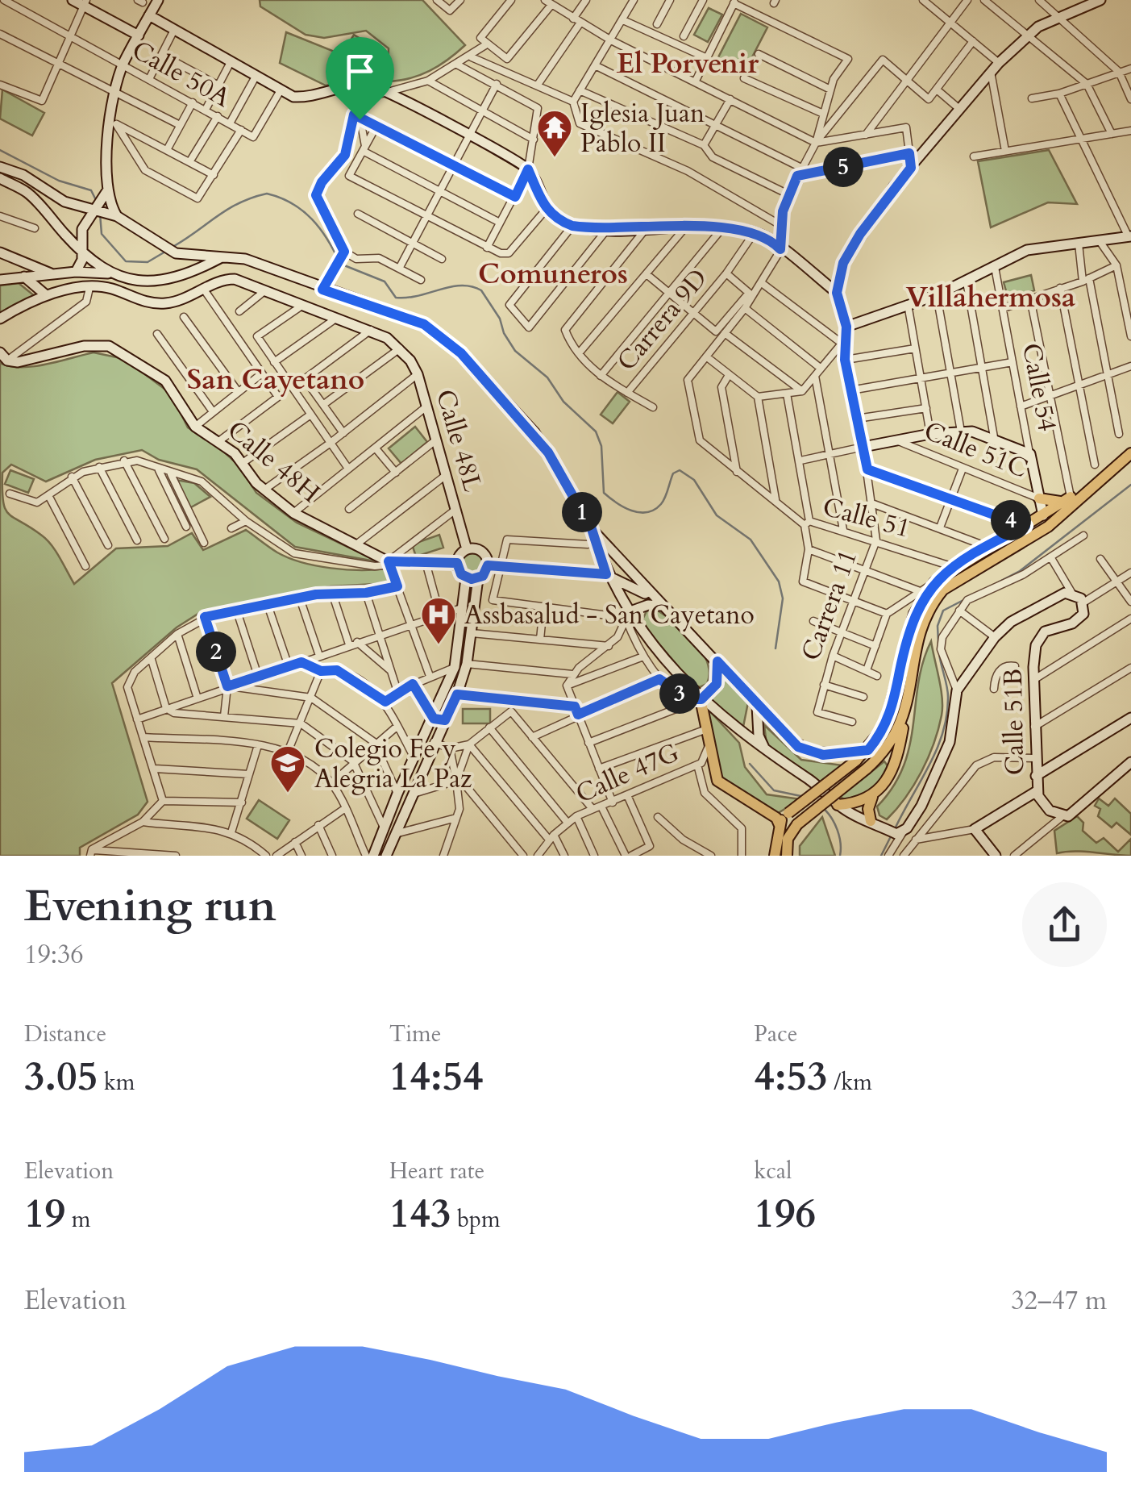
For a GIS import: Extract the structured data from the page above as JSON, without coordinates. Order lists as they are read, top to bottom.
{
  "streets": {
    "street": [
      "Calle 50A",
      "Carrera 9D",
      "Calle 54",
      "Calle 48L",
      "Calle 51C",
      "Calle 48H",
      "Calle 51",
      "Carrera 11",
      "Calle 51B",
      "Calle 47G"
    ]
  },
  "crossings": [
    ["Calle 54", "Calle 51C"],
    ["Calle 48L", "Calle 48H"],
    ["Calle 51C", "Carrera 11"],
    ["Calle 51", "Carrera 11"]
  ],
  "districts": [
    "El Porvenir",
    "Comuneros",
    "Villahermosa",
    "San Cayetano"
  ],
  "places": {
    "temple": ["Iglesia Juan Pablo II"],
    "hospital": ["Assbasalud - San Cayetano"],
    "school or university": ["Colegio Fe y Alegria La Paz"]
  },
  "page": {
    "pins": [
      "5",
      "1",
      "4",
      "2",
      "3"
    ],
    "heading": ["Evening run", "19:36"],
    "stats": [
      ["Distance", "3.05 km"],
      ["Time", "14:54"],
      ["Pace", "4:53 /km"],
      ["Elevation", "19 m"],
      ["Heart rate", "143 bpm"],
      ["kcal", "196"]
    ],
    "chart": ["Elevation", "32–47 m"]
  }
}
